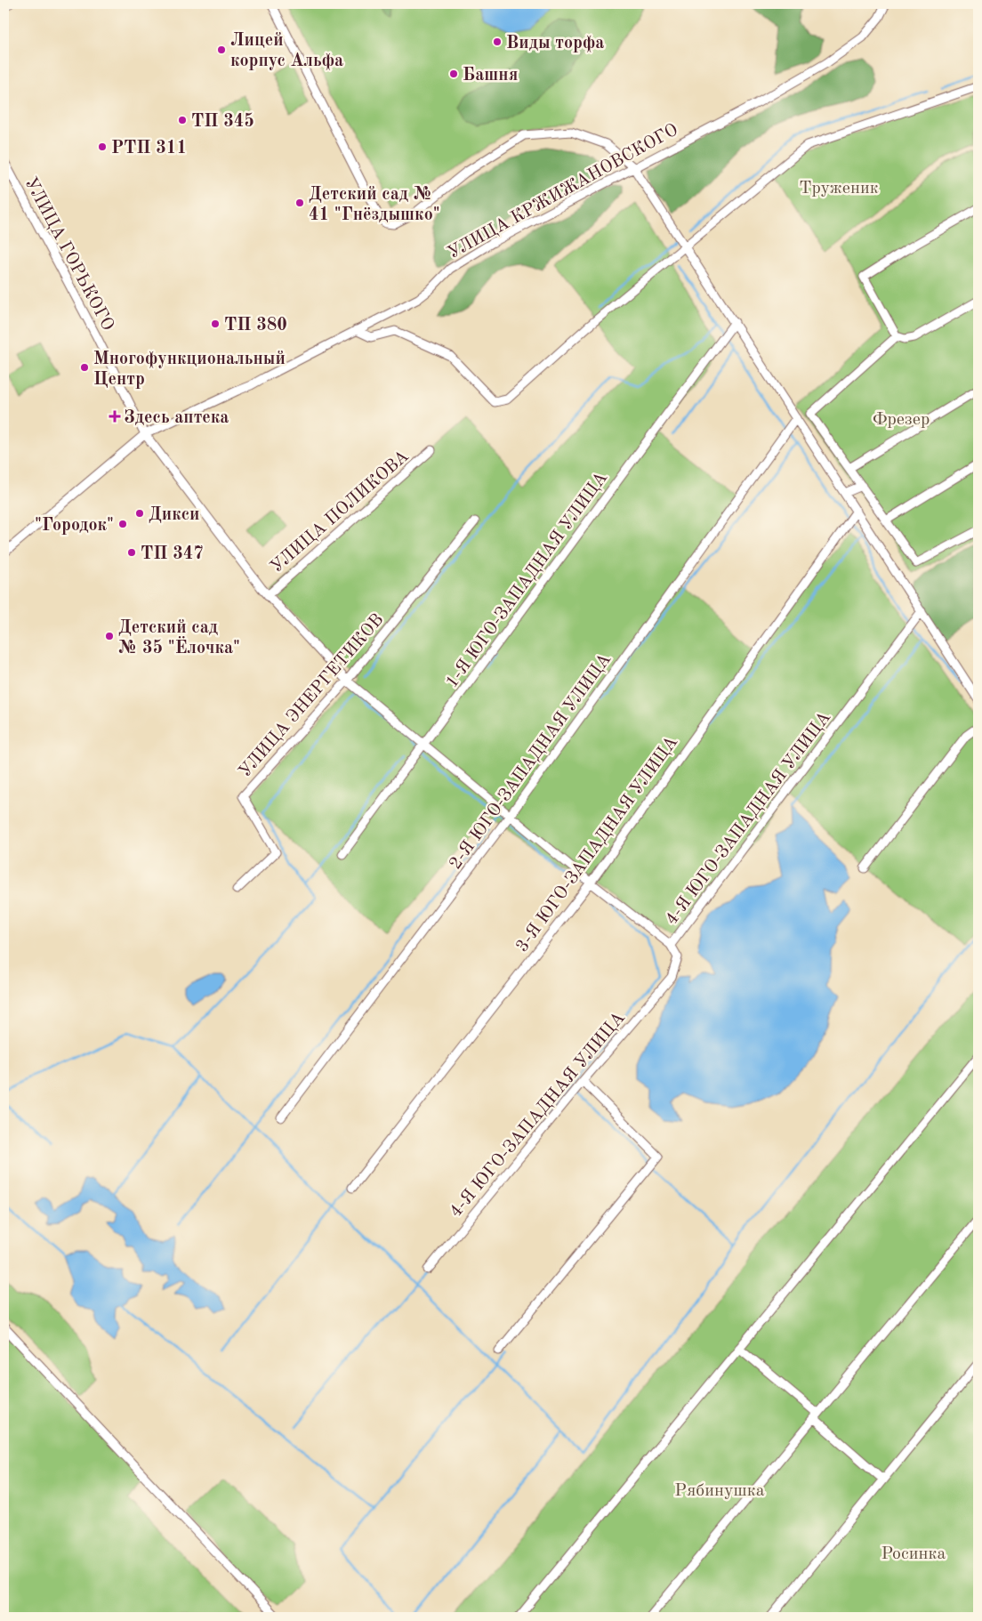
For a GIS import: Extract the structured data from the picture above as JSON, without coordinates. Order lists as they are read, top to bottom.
{
  "streets": {
    "street": [
      "УЛИЦА КРЖИЖАНОВСКОГО",
      "УЛИЦА ГОРЬКОГО",
      "УЛИЦА ПОЛИКОВА",
      "1-Я ЮГО-ЗАПАДНАЯ УЛИЦА",
      "УЛИЦА ЭНЕРГЕТИКОВ",
      "2-Я ЮГО-ЗАПАДНАЯ УЛИЦА",
      "4-Я ЮГО-ЗАПАДНАЯ УЛИЦА",
      "3-Я ЮГО-ЗАПАДНАЯ УЛИЦА"
    ]
  },
  "crossings": [
    ["УЛИЦА КРЖИЖАНОВСКОГО", "УЛИЦА ГОРЬКОГО"],
    ["УЛИЦА ГОРЬКОГО", "УЛИЦА ПОЛИКОВА"],
    ["УЛИЦА ГОРЬКОГО", "1-Я ЮГО-ЗАПАДНАЯ УЛИЦА"],
    ["УЛИЦА ГОРЬКОГО", "УЛИЦА ЭНЕРГЕТИКОВ"],
    ["УЛИЦА ГОРЬКОГО", "2-Я ЮГО-ЗАПАДНАЯ УЛИЦА"],
    ["УЛИЦА ГОРЬКОГО", "4-Я ЮГО-ЗАПАДНАЯ УЛИЦА"],
    ["УЛИЦА ГОРЬКОГО", "3-Я ЮГО-ЗАПАДНАЯ УЛИЦА"]
  ],
  "parks": [
    "Труженик",
    "Фрезер",
    "Рябинушка",
    "Росинка"
  ],
  "places": {
    "other": [
      "Виды торфа",
      "Лицей корпус Альфа",
      "Башня",
      "ТП 345",
      "РТП 311",
      "Детский сад № 41 \"Гнёздышко\"",
      "ТП 380",
      "Многофункциональный Центр",
      "Дикси",
      "\"Городок\"",
      "ТП 347",
      "Детский сад № 35 \"Ёлочка\""
    ],
    "health": ["Здесь аптека"]
  }
}
